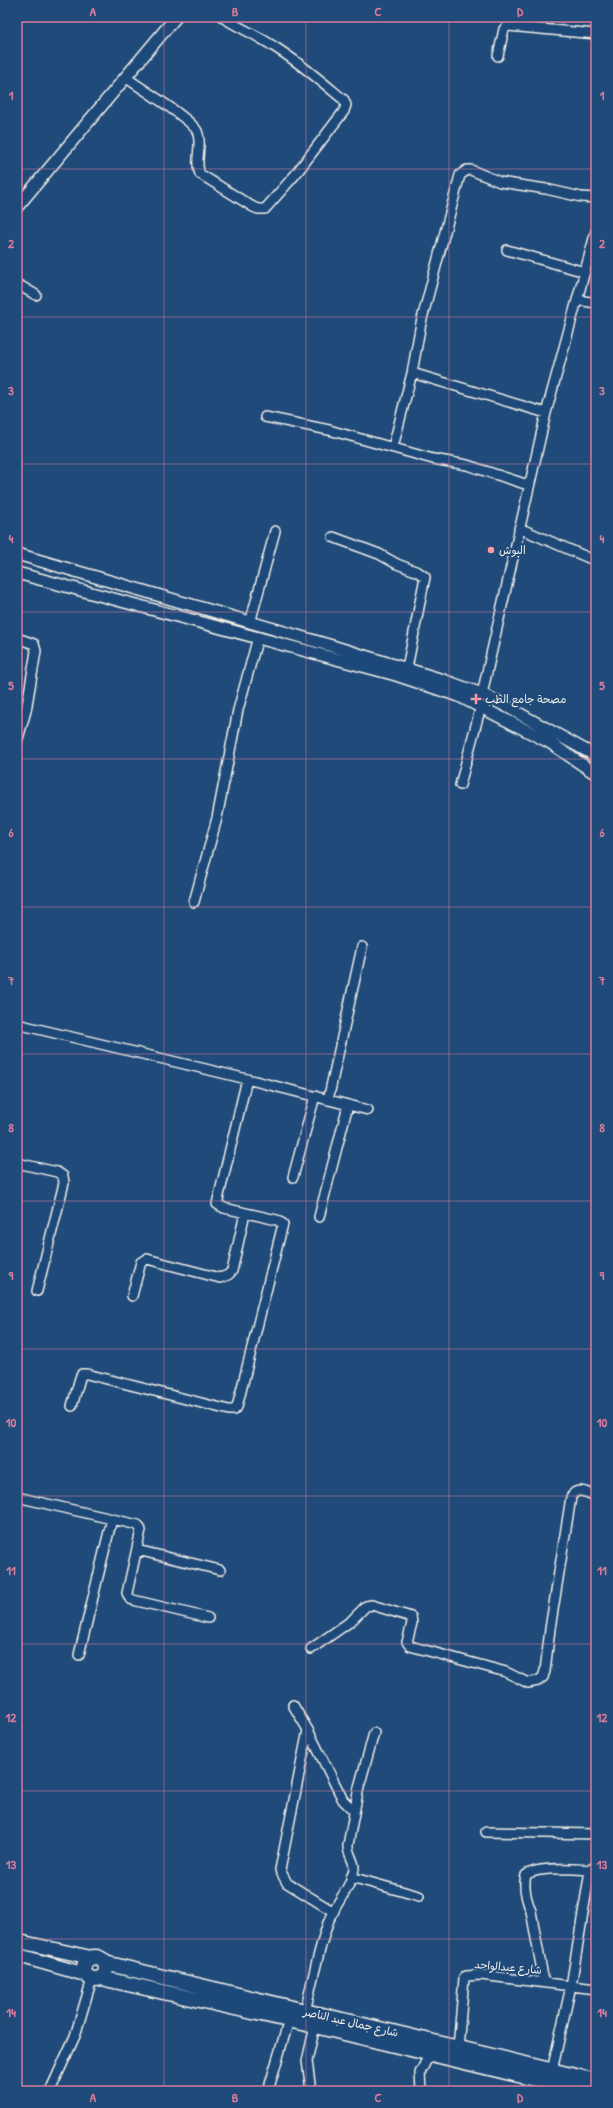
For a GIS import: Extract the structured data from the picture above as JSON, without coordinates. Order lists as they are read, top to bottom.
{
  "streets": {
    "main road": ["شارع جمال عبد الناصر"],
    "street": ["شارع عبدالواحد"]
  },
  "crossings": [
    ["شارع عبدالواحد", "شارع جمال عبد الناصر"]
  ],
  "places": {
    "other": ["البوش"],
    "health": ["مصحة جامع الطب"]
  },
  "grid": {
    "columns": [
      "A",
      "B",
      "C",
      "D"
    ],
    "rows": [
      "1",
      "2",
      "3",
      "4",
      "5",
      "6",
      "7",
      "8",
      "9",
      "10",
      "11",
      "12",
      "13",
      "14"
    ]
  }
}
